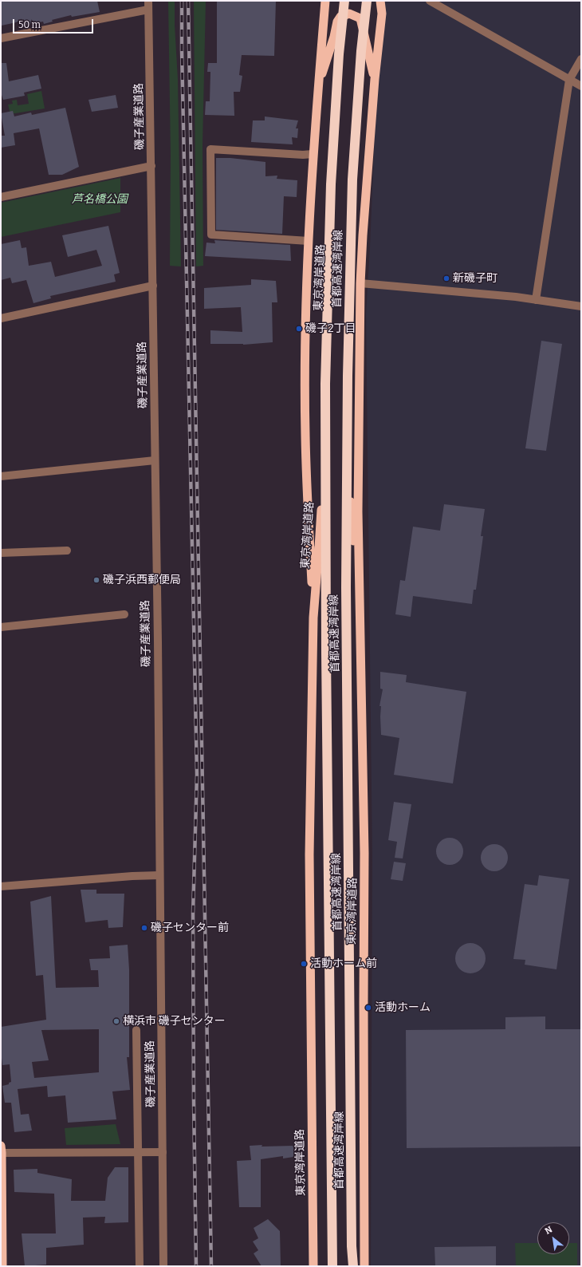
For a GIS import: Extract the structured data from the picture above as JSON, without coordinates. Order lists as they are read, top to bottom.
{
  "streets": {
    "highway": ["首都高速湾岸線", "東京湾岸道路"],
    "street": ["磯子産業道路"]
  },
  "parks": ["芦名橋公園"],
  "places": [
    "新磯子町",
    "磯子2丁目",
    "磯子浜西郵便局",
    "磯子センター前",
    "活動ホーム前",
    "活動ホーム",
    "横浜市 磯子センター"
  ],
  "scale_bar": "50 m",
  "north": "top left"
}
